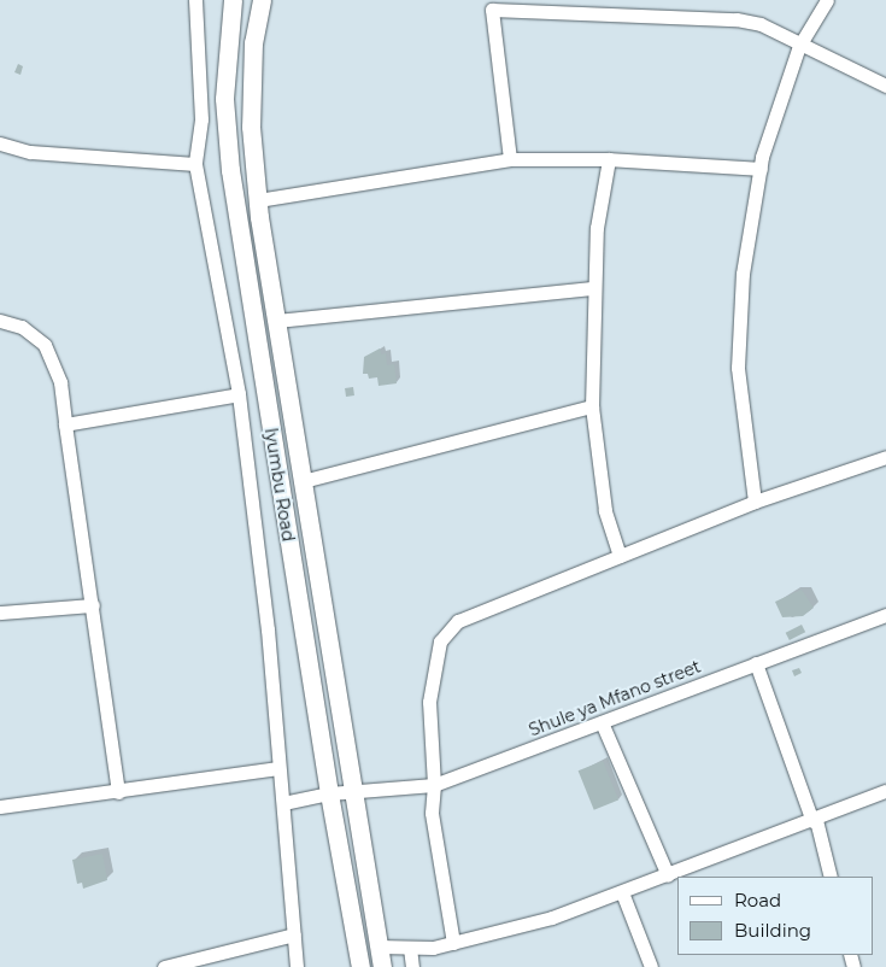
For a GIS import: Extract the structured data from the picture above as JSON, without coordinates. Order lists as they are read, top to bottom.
{
  "streets": {
    "main road": ["Iyumbu Road"],
    "street": ["Shule ya Mfano street"]
  },
  "crossings": [
    ["Iyumbu Road", "Shule ya Mfano street"]
  ],
  "legend": ["Road", "Building"]
}
